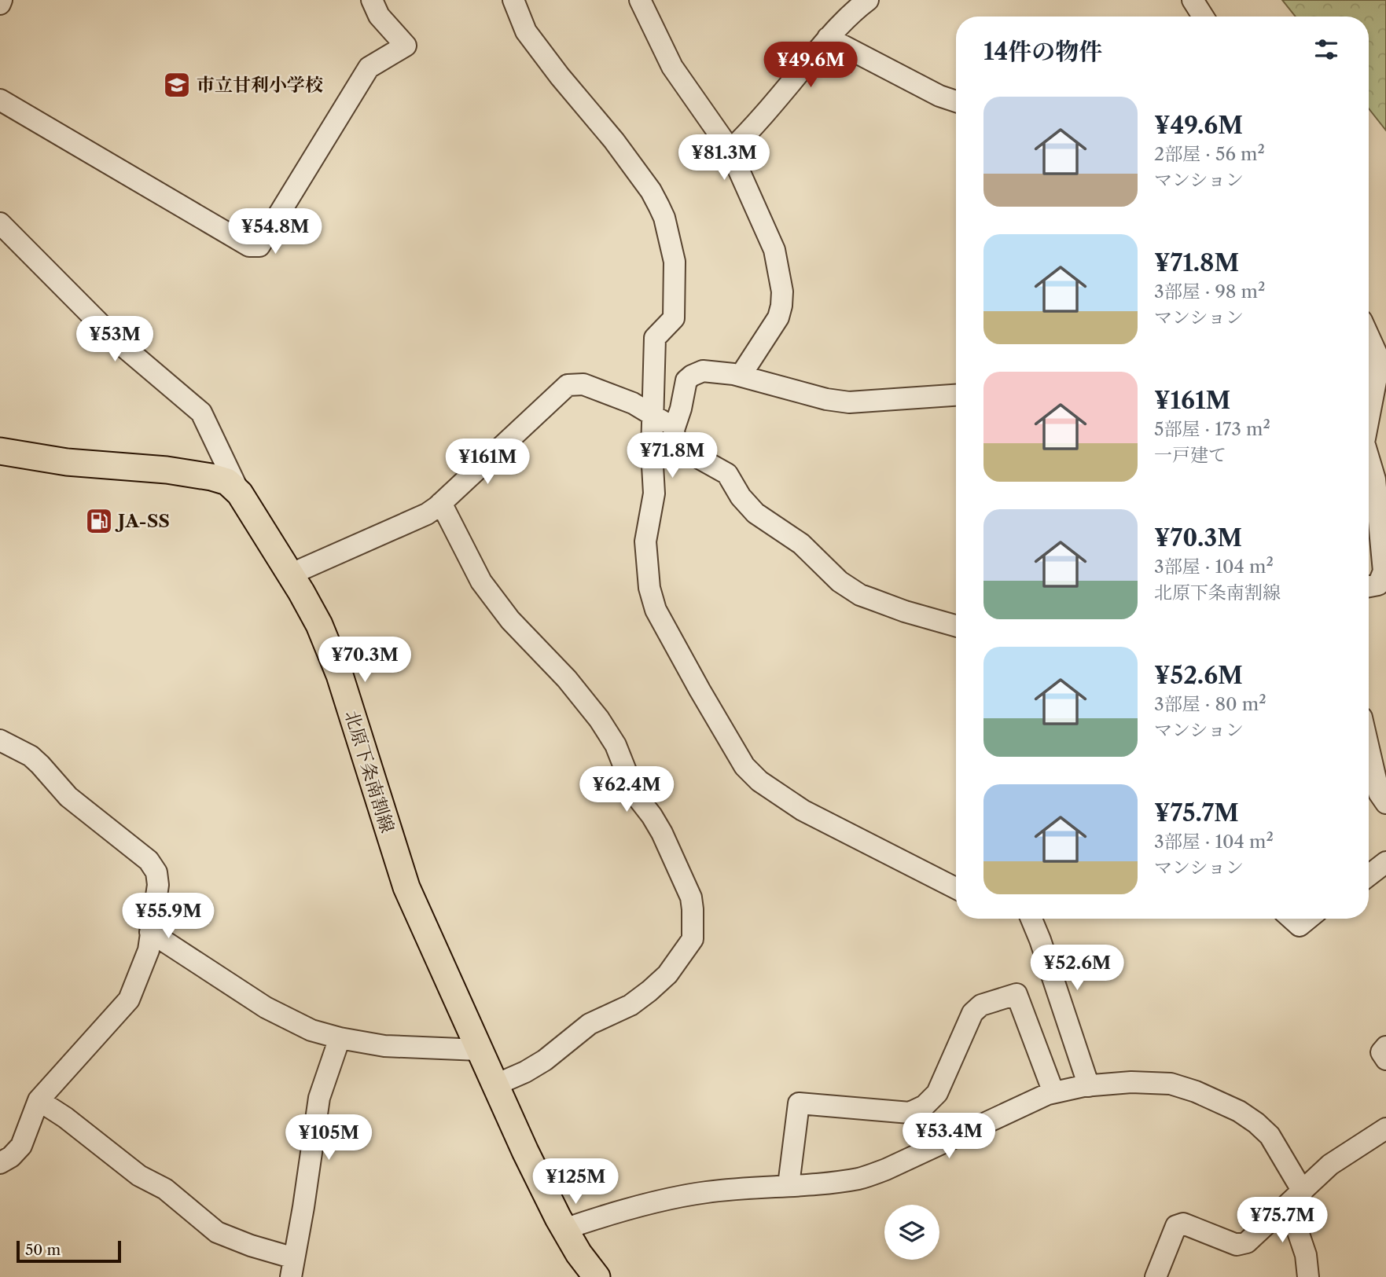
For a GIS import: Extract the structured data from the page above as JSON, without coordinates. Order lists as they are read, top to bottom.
{
  "streets": {
    "main road": ["北原下条南割線"]
  },
  "places": {
    "school or university": ["市立甘利小学校"],
    "fuel station": ["JA-SS"]
  },
  "scale_bar": "50 m",
  "page": {
    "heading": "14件の物件",
    "price": [
      "¥49.6M",
      "¥81.3M",
      "¥54.8M",
      "¥53M",
      "¥71.8M",
      "¥161M",
      "¥70.3M",
      "¥62.4M",
      "¥55.9M",
      "¥52.6M",
      "¥53.4M",
      "¥105M",
      "¥125M",
      "¥75.7M"
    ],
    "list": [
      {
        "name": "¥49.6M",
        "note": "2部屋 · 56 m² · マンション"
      },
      {
        "name": "¥71.8M",
        "note": "3部屋 · 98 m² · マンション"
      },
      {
        "name": "¥161M",
        "note": "5部屋 · 173 m² · 一戸建て"
      },
      {
        "name": "¥70.3M",
        "note": "3部屋 · 104 m² · 北原下条南割線"
      },
      {
        "name": "¥52.6M",
        "note": "3部屋 · 80 m² · マンション"
      },
      {
        "name": "¥75.7M",
        "note": "3部屋 · 104 m² · マンション"
      }
    ],
    "scale": "50 m"
  }
}
